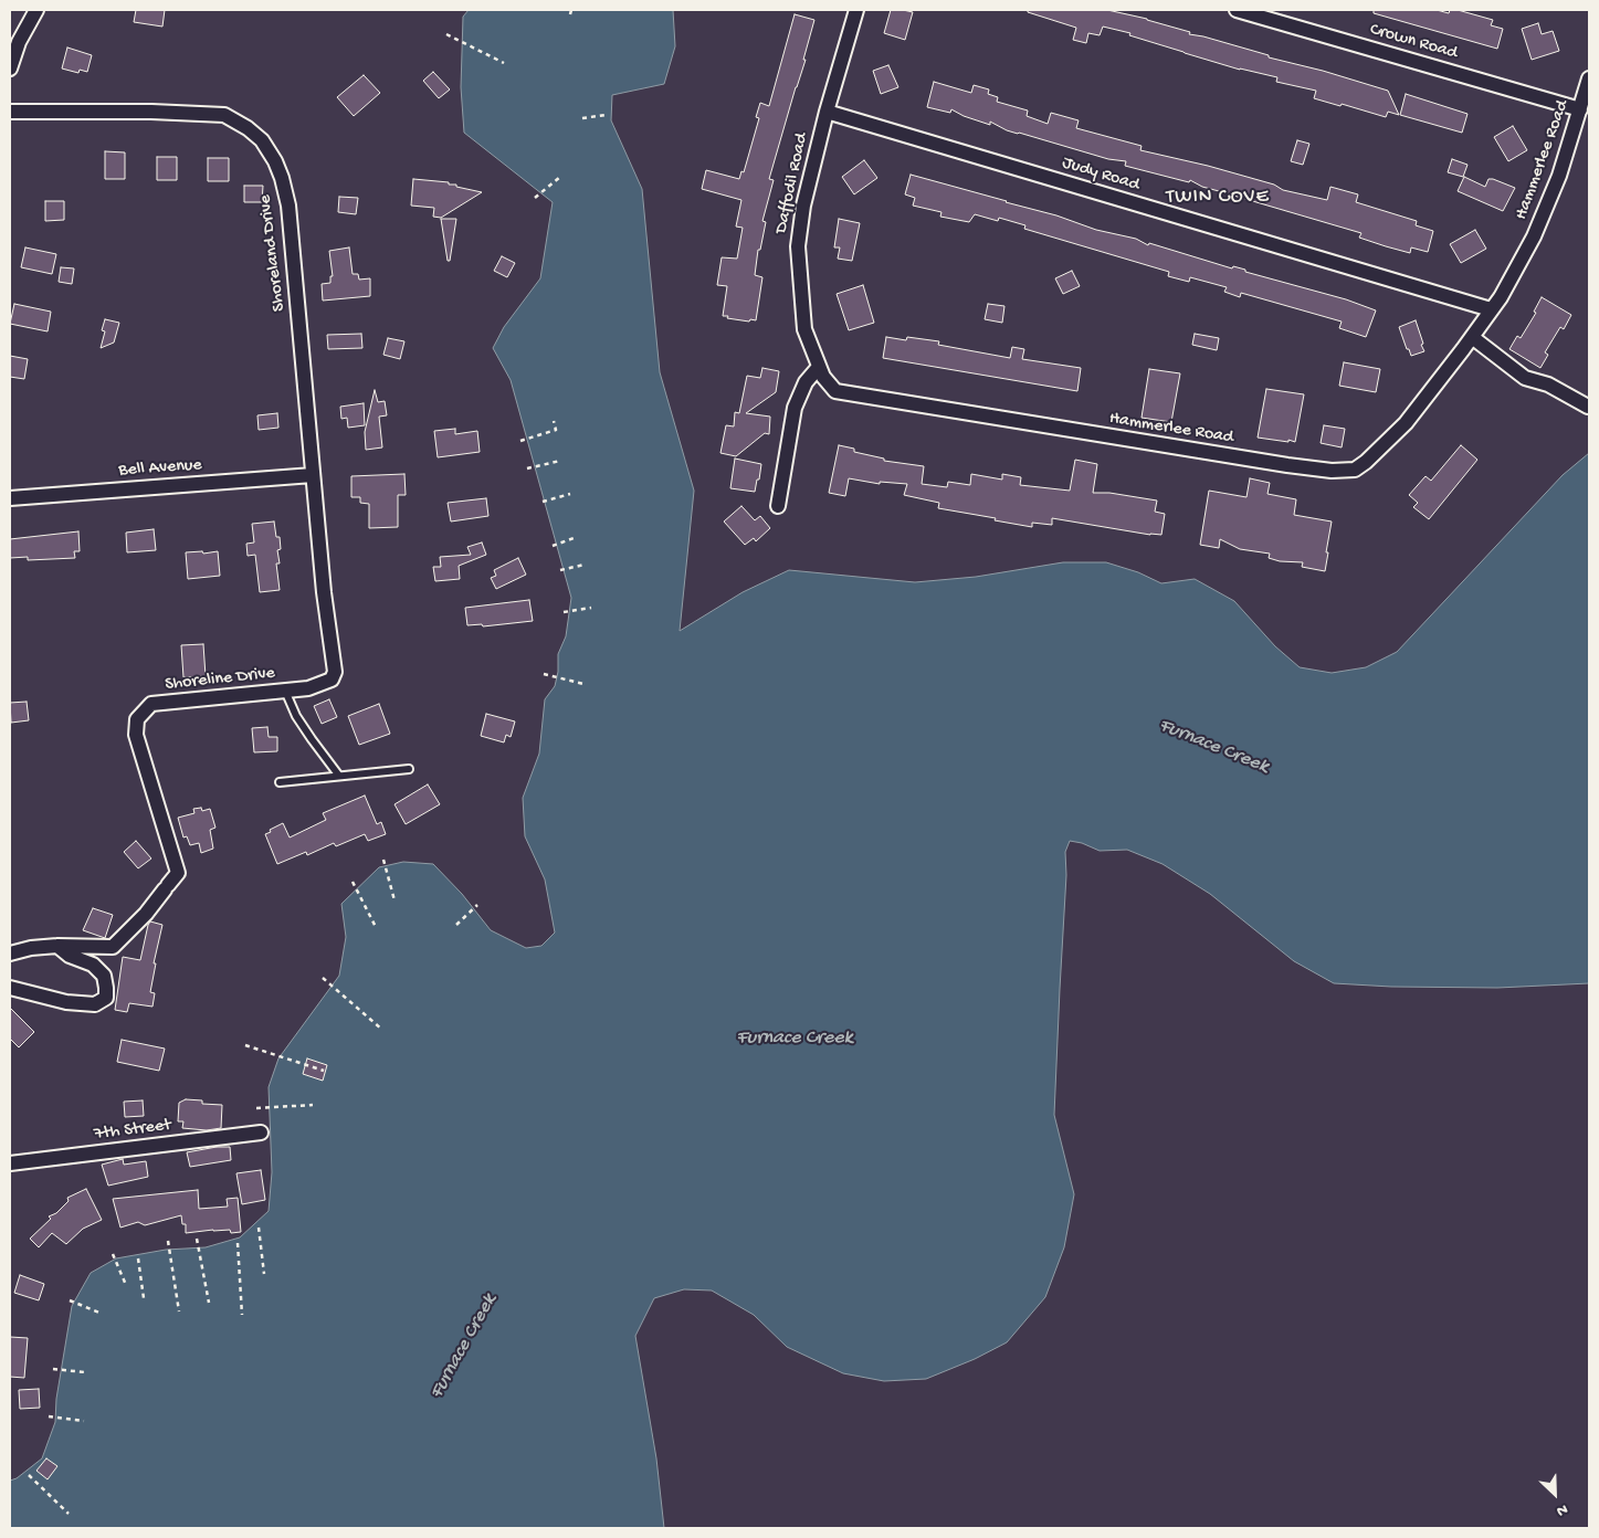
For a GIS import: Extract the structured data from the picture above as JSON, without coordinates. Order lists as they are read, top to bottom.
{
  "streets": {
    "street": [
      "Crown Road",
      "Hammerlee Road",
      "Judy Road",
      "Daffodil Road",
      "Shoreland Drive",
      "Bell Avenue",
      "Shoreline Drive",
      "7th Street"
    ]
  },
  "crossings": [
    ["Crown Road", "Hammerlee Road"],
    ["Hammerlee Road", "Judy Road"],
    ["Hammerlee Road", "Daffodil Road"],
    ["Judy Road", "Daffodil Road"],
    ["Shoreland Drive", "Bell Avenue"],
    ["Shoreland Drive", "Shoreline Drive"]
  ],
  "districts": ["TWIN COVE"],
  "water": ["Furnace Creek"],
  "north": "bottom right"
}
